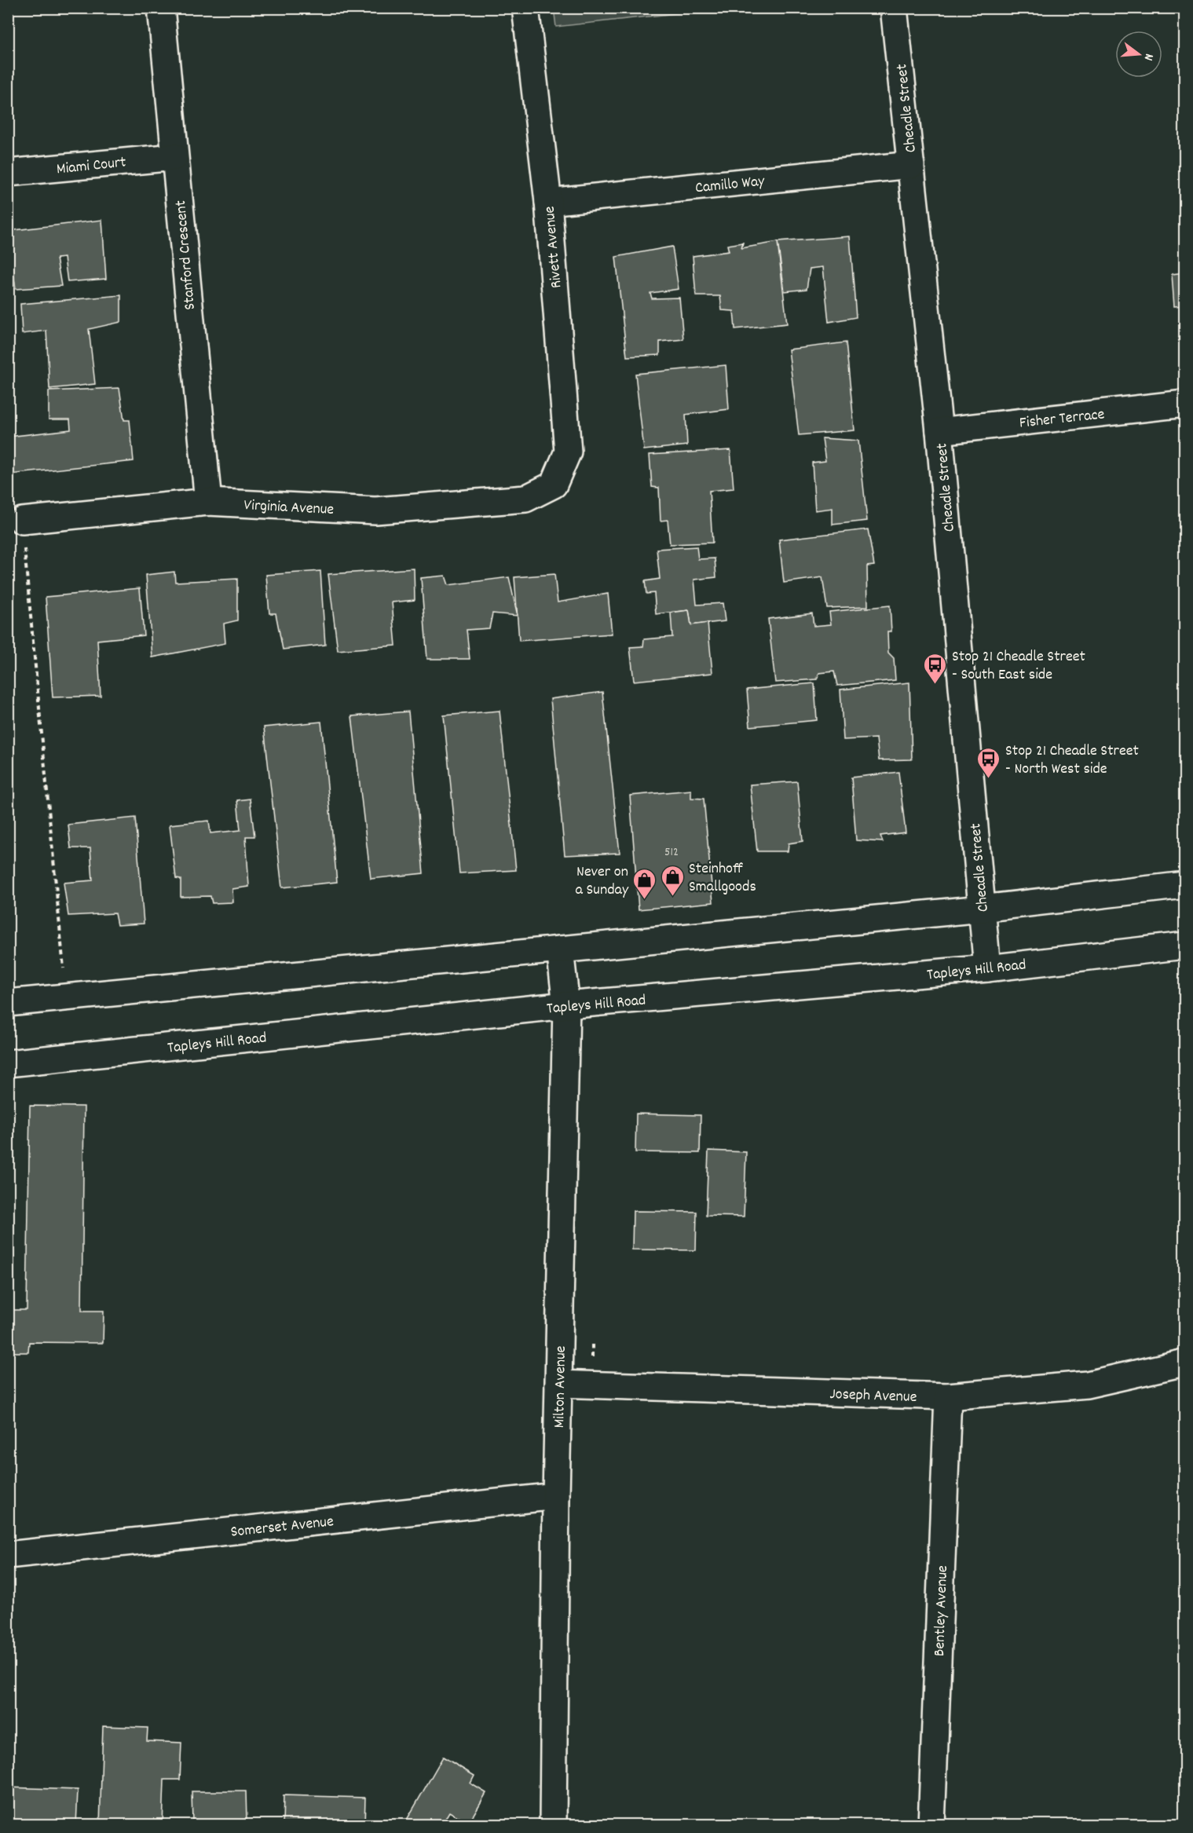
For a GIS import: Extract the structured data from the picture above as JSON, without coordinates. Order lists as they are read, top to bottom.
{
  "streets": {
    "street": [
      "Cheadle Street",
      "Miami Court",
      "Camillo Way",
      "Rivett Avenue",
      "Stanford Crescent",
      "Fisher Terrace",
      "Virginia Avenue",
      "Tapleys Hill Road",
      "Milton Avenue",
      "Joseph Avenue",
      "Somerset Avenue",
      "Bentley Avenue"
    ]
  },
  "crossings": [
    ["Cheadle Street", "Camillo Way"],
    ["Cheadle Street", "Fisher Terrace"],
    ["Cheadle Street", "Tapleys Hill Road"],
    ["Miami Court", "Stanford Crescent"],
    ["Camillo Way", "Rivett Avenue"],
    ["Rivett Avenue", "Virginia Avenue"],
    ["Stanford Crescent", "Virginia Avenue"],
    ["Tapleys Hill Road", "Milton Avenue"],
    ["Milton Avenue", "Joseph Avenue"],
    ["Milton Avenue", "Somerset Avenue"],
    ["Joseph Avenue", "Bentley Avenue"]
  ],
  "places": {
    "bus stop": ["Stop 21 Cheadle Street - South East side", "Stop 21 Cheadle Street - North West side"],
    "shop": ["Steinhoff Smallgoods", "Never on a Sunday"]
  },
  "house_numbers": ["512"],
  "north": "right"
}
